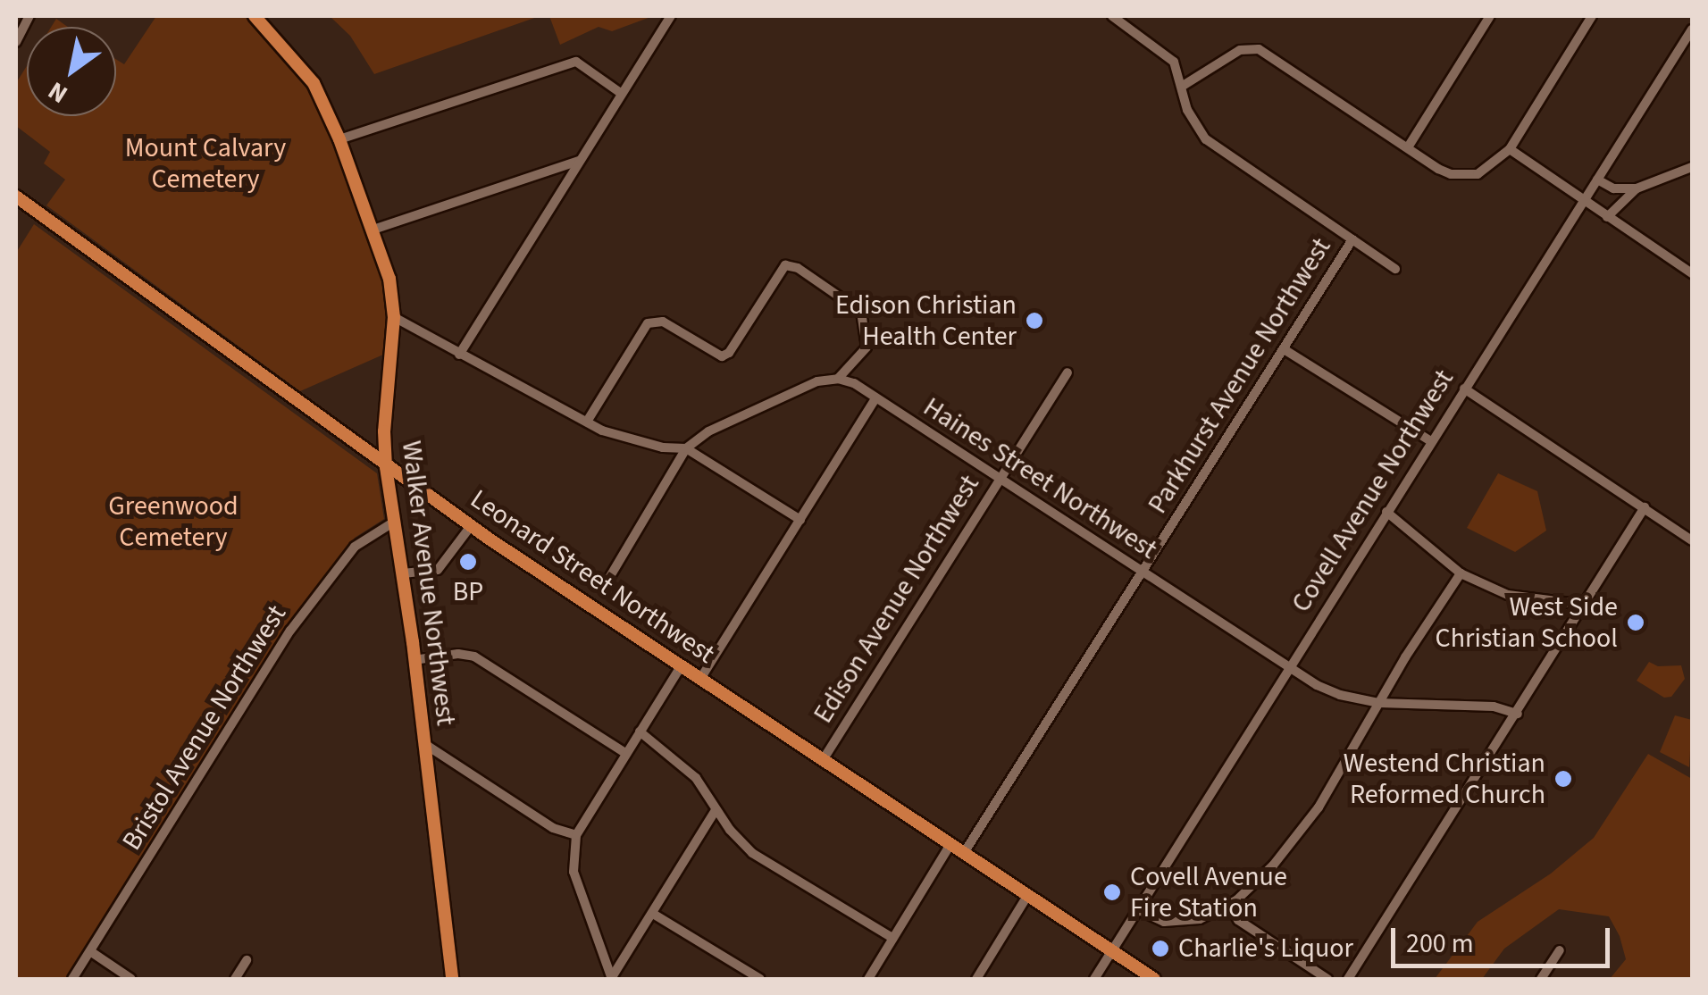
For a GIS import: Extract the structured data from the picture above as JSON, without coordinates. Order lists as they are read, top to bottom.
{
  "streets": {
    "main road": ["Leonard Street Northwest", "Walker Avenue Northwest"],
    "street": [
      "Parkhurst Avenue Northwest",
      "Haines Street Northwest",
      "Covell Avenue Northwest",
      "Edison Avenue Northwest",
      "Bristol Avenue Northwest"
    ]
  },
  "crossings": [
    ["Parkhurst Avenue Northwest", "Haines Street Northwest"],
    ["Parkhurst Avenue Northwest", "Leonard Street Northwest"],
    ["Haines Street Northwest", "Covell Avenue Northwest"],
    ["Haines Street Northwest", "Edison Avenue Northwest"],
    ["Covell Avenue Northwest", "Leonard Street Northwest"],
    ["Leonard Street Northwest", "Walker Avenue Northwest"],
    ["Leonard Street Northwest", "Edison Avenue Northwest"],
    ["Walker Avenue Northwest", "Bristol Avenue Northwest"]
  ],
  "parks": ["Mount Calvary Cemetery", "Greenwood Cemetery"],
  "places": [
    "Edison Christian Health Center",
    "BP",
    "West Side Christian School",
    "Westend Christian Reformed Church",
    "Covell Avenue Fire Station",
    "Charlie's Liquor"
  ],
  "scale_bar": "200 m",
  "north": "bottom left"
}
